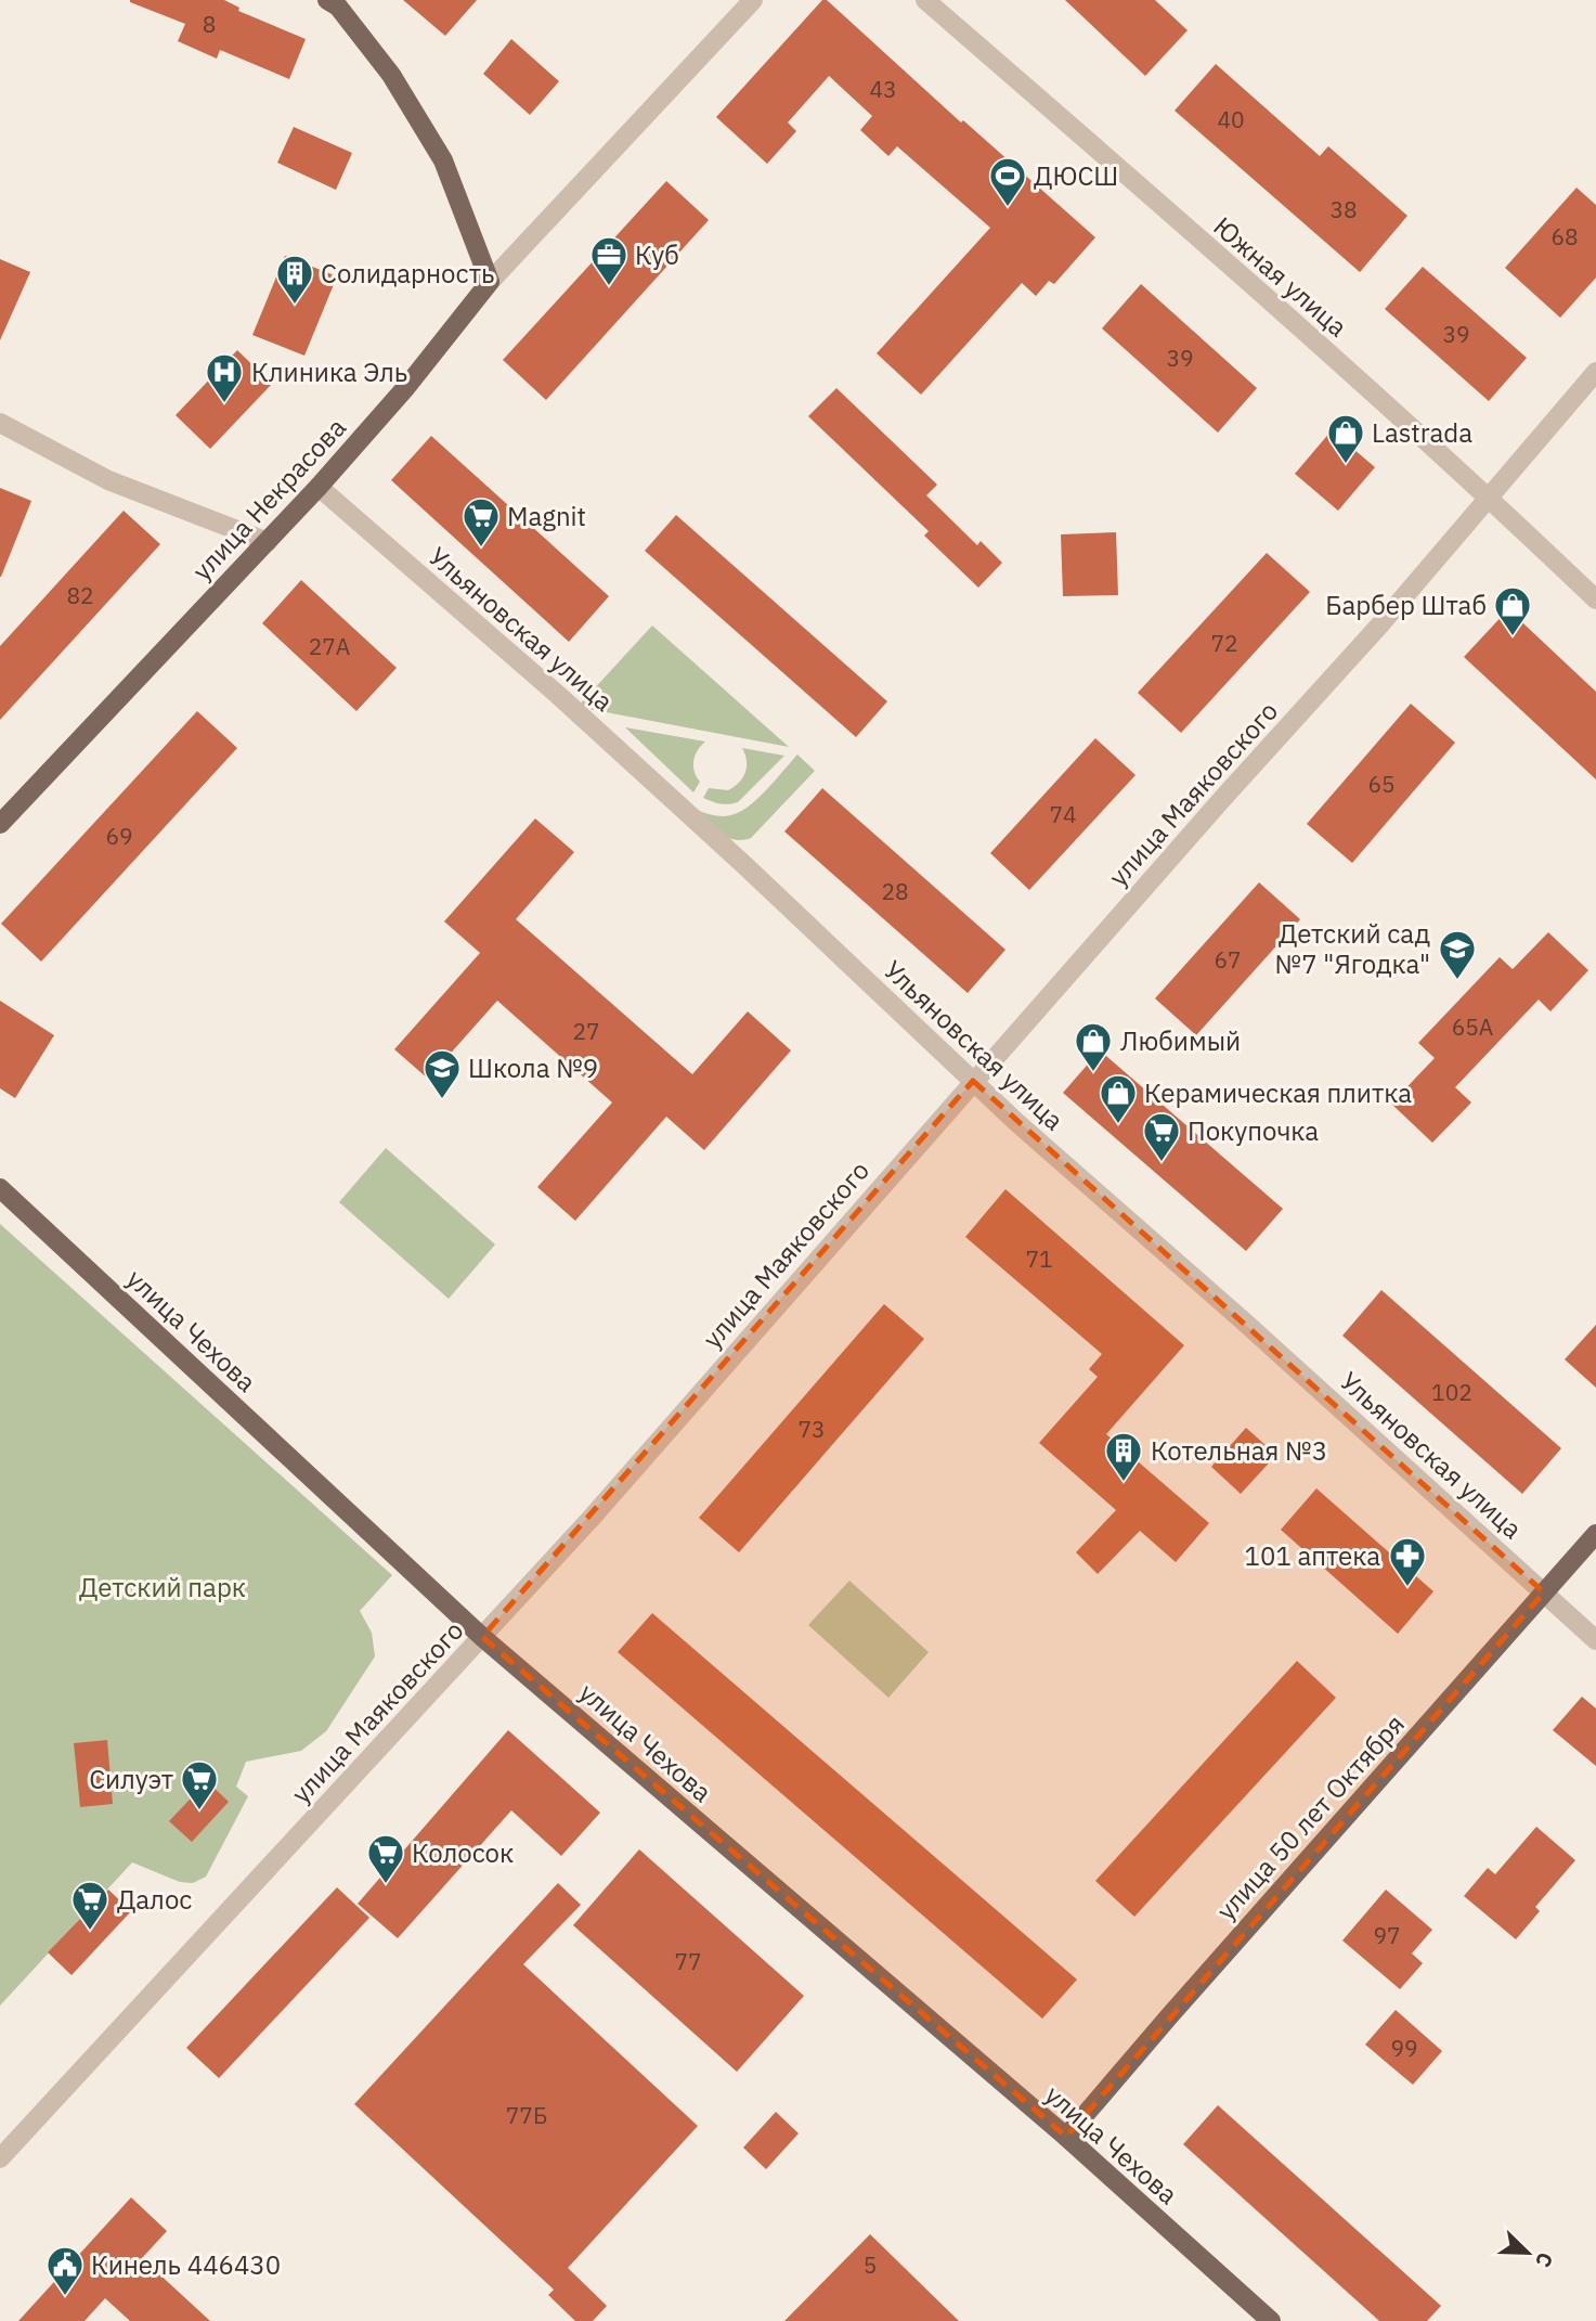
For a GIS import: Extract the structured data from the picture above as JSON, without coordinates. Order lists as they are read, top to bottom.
{
  "streets": {
    "main road": ["улица Некрасова", "улица Чехова", "улица 50 лет Октября"],
    "street": ["Южная улица", "Ульяновская улица", "улица Маяковского"]
  },
  "crossings": [
    ["Южная улица", "улица Маяковского"],
    ["улица Некрасова", "Ульяновская улица"],
    ["Ульяновская улица", "улица Маяковского"],
    ["Ульяновская улица", "улица 50 лет Октября"],
    ["улица Маяковского", "улица Чехова"],
    ["улица Чехова", "улица 50 лет Октября"]
  ],
  "parks": ["Детский парк"],
  "places": {
    "sports": ["ДЮСШ"],
    "office": ["Куб"],
    "building": ["Солидарность", "Котельная №3"],
    "hospital": ["Клиника Эль"],
    "shop": [
      "Lastrada",
      "Барбер Штаб",
      "Любимый",
      "Керамическая плитка"
    ],
    "supermarket": [
      "Magnit",
      "Покупочка",
      "Силуэт",
      "Колосок",
      "Далос"
    ],
    "school or university": ["Детский сад №7 \"Ягодка\"", "Школа №9"],
    "pharmacy": ["101 аптека"],
    "public building": ["Кинель 446430"]
  },
  "house_numbers": [
    "8",
    "43",
    "40",
    "38",
    "68",
    "39",
    "39",
    "82",
    "72",
    "27А",
    "65",
    "74",
    "69",
    "28",
    "67",
    "65А",
    "27",
    "71",
    "102",
    "73",
    "97",
    "77",
    "99",
    "77Б",
    "5"
  ],
  "north": "bottom right"
}
